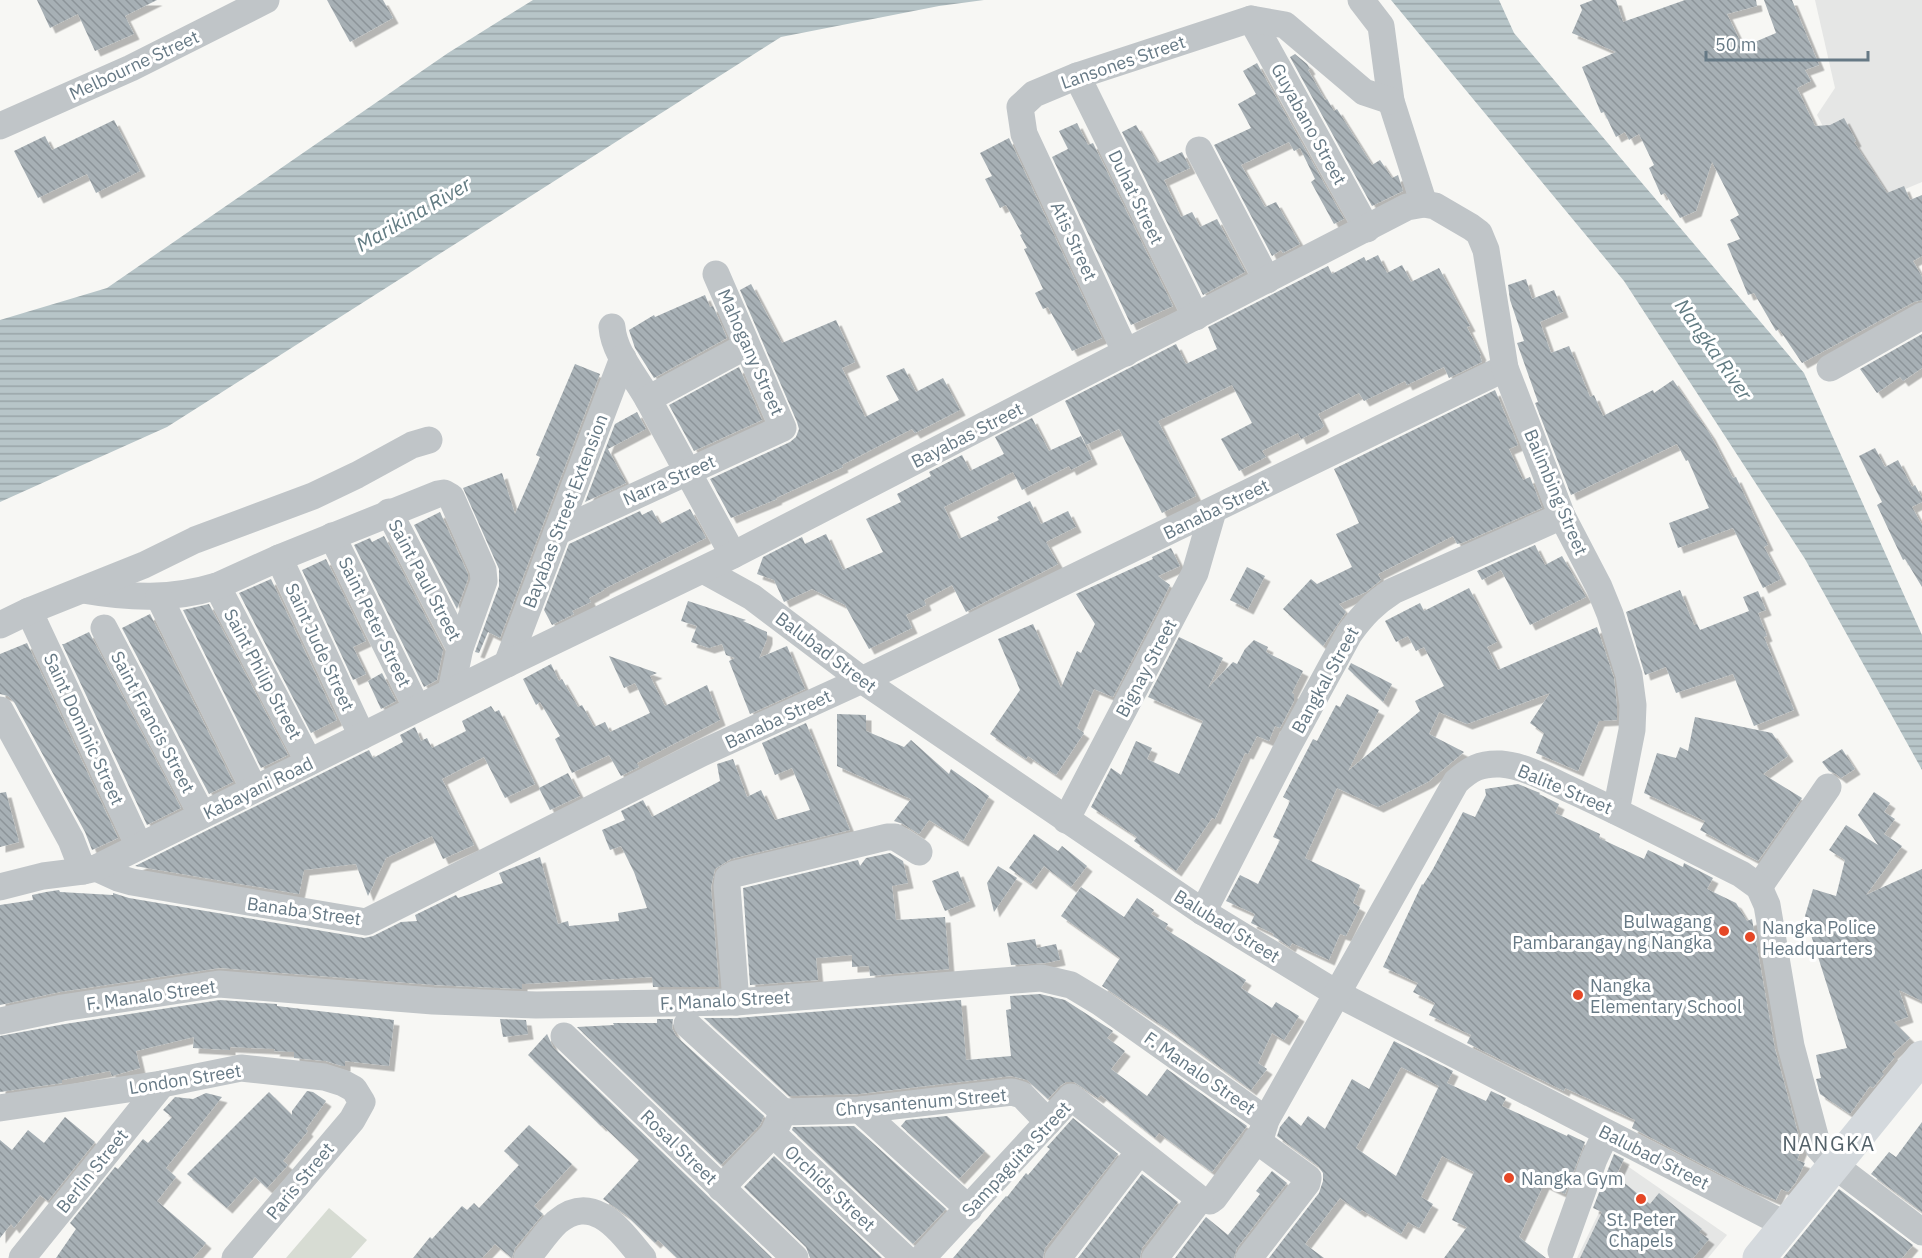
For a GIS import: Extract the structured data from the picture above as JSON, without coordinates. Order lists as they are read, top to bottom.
{
  "streets": {
    "street": [
      "Lansones Street",
      "Melbourne Street",
      "Guyabano Street",
      "Duhat Street",
      "Atis Street",
      "Mahogany Street",
      "Bayabas Street",
      "Narra Street",
      "Balimbing Street",
      "Banaba Street",
      "Bayabas Street Extension",
      "Saint Paul Street",
      "Saint Peter Street",
      "Saint Jude Street",
      "Balubad Street",
      "Bignay Street",
      "Saint Philip Street",
      "Bangkal Street",
      "Saint Francis Street",
      "Saint Dominic Street",
      "Kabayani Road",
      "Balite Street",
      "F. Manalo Street",
      "London Street",
      "Chrysantenum Street",
      "Rosal Street",
      "Sampaguita Street",
      "Berlin Street",
      "Paris Street",
      "Orchids Street"
    ]
  },
  "crossings": [
    ["Lansones Street", "Guyabano Street"],
    ["Lansones Street", "Duhat Street"],
    ["Lansones Street", "Atis Street"],
    ["Guyabano Street", "Bayabas Street"],
    ["Duhat Street", "Bayabas Street"],
    ["Atis Street", "Bayabas Street"],
    ["Mahogany Street", "Narra Street"],
    ["Bayabas Street", "Balimbing Street"],
    ["Bayabas Street", "Bayabas Street Extension"],
    ["Bayabas Street", "Balubad Street"],
    ["Bayabas Street", "Kabayani Road"],
    ["Narra Street", "Bayabas Street Extension"],
    ["Balimbing Street", "Banaba Street"],
    ["Balimbing Street", "Bangkal Street"],
    ["Balimbing Street", "Balite Street"],
    ["Banaba Street", "Balubad Street"],
    ["Banaba Street", "Bignay Street"],
    ["Banaba Street", "Kabayani Road"],
    ["Bayabas Street Extension", "Kabayani Road"],
    ["Saint Peter Street", "Kabayani Road"],
    ["Saint Jude Street", "Kabayani Road"],
    ["Balubad Street", "Bignay Street"],
    ["Balubad Street", "Bangkal Street"],
    ["Balubad Street", "Balite Street"],
    ["Balubad Street", "F. Manalo Street"],
    ["Saint Philip Street", "Kabayani Road"],
    ["Saint Francis Street", "Kabayani Road"],
    ["Saint Dominic Street", "Kabayani Road"],
    ["Balite Street", "F. Manalo Street"],
    ["London Street", "Berlin Street"],
    ["London Street", "Paris Street"],
    ["Chrysantenum Street", "Sampaguita Street"],
    ["Chrysantenum Street", "Orchids Street"]
  ],
  "districts": ["NANGKA"],
  "water": ["Marikina River", "Nangka River"],
  "places": [
    "Bulwagang Pambarangay ng Nangka",
    "Nangka Police Headquarters",
    "Nangka Elementary School",
    "Nangka Gym",
    "St. Peter Chapels"
  ],
  "scale_bar": "50 m"
}
